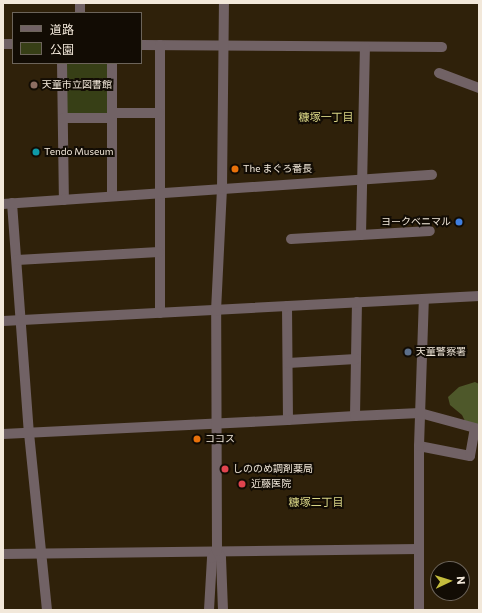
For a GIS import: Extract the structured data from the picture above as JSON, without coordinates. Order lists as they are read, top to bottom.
{
  "districts": ["糠塚一丁目", "糠塚二丁目"],
  "places": [
    "天童市立図書館",
    "Tendo Museum",
    "The まぐろ番長",
    "ヨークベニマル",
    "天童警察署",
    "ココス",
    "しののめ調剤薬局",
    "近藤医院"
  ],
  "legend": ["道路", "公園"],
  "north": "right"
}
